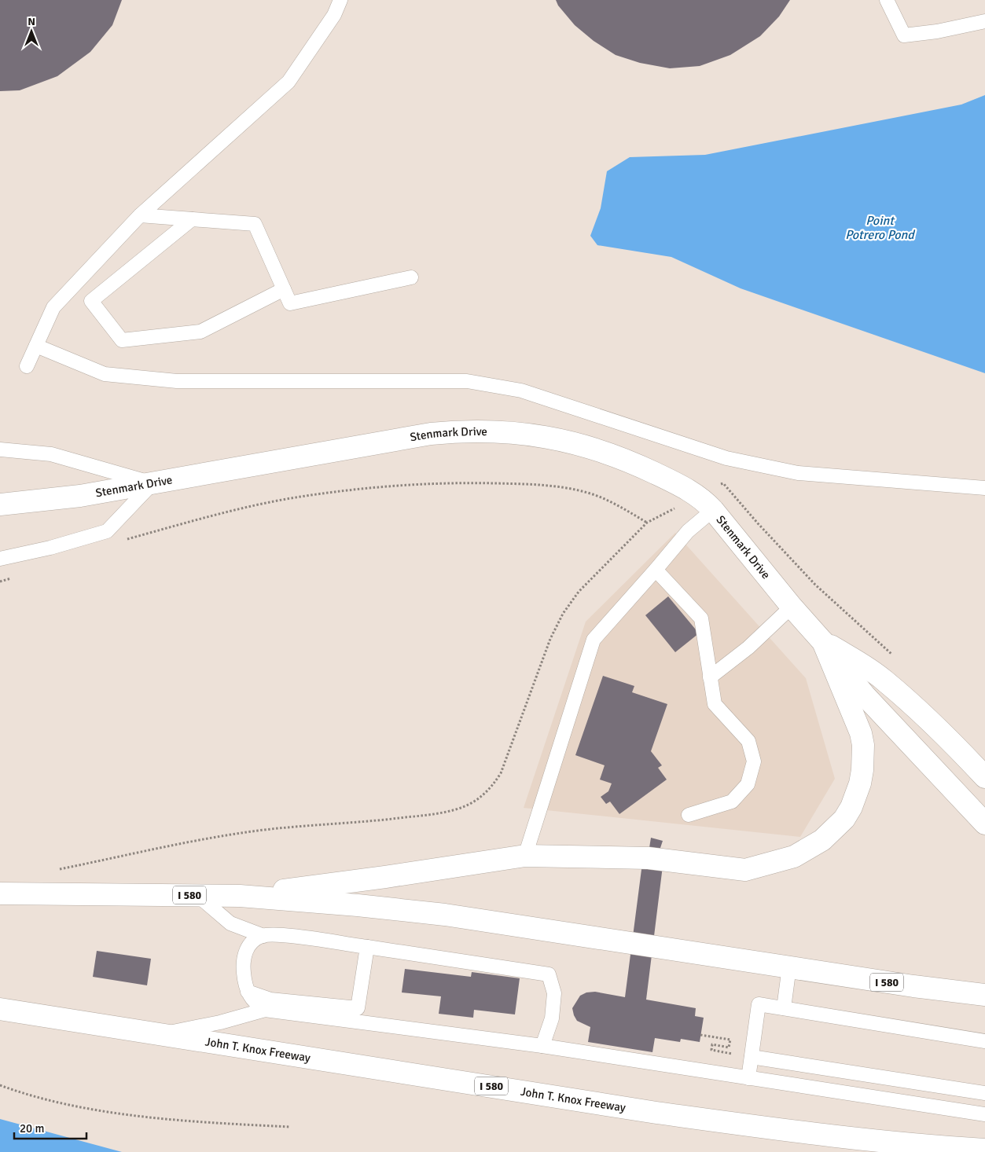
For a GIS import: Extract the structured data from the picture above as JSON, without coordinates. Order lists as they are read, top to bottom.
{
  "streets": {
    "main road": ["Stenmark Drive", "I 580", "John T. Knox Freeway"]
  },
  "water": ["Point Potrero Pond"],
  "scale_bar": "20 m",
  "north": "top"
}
